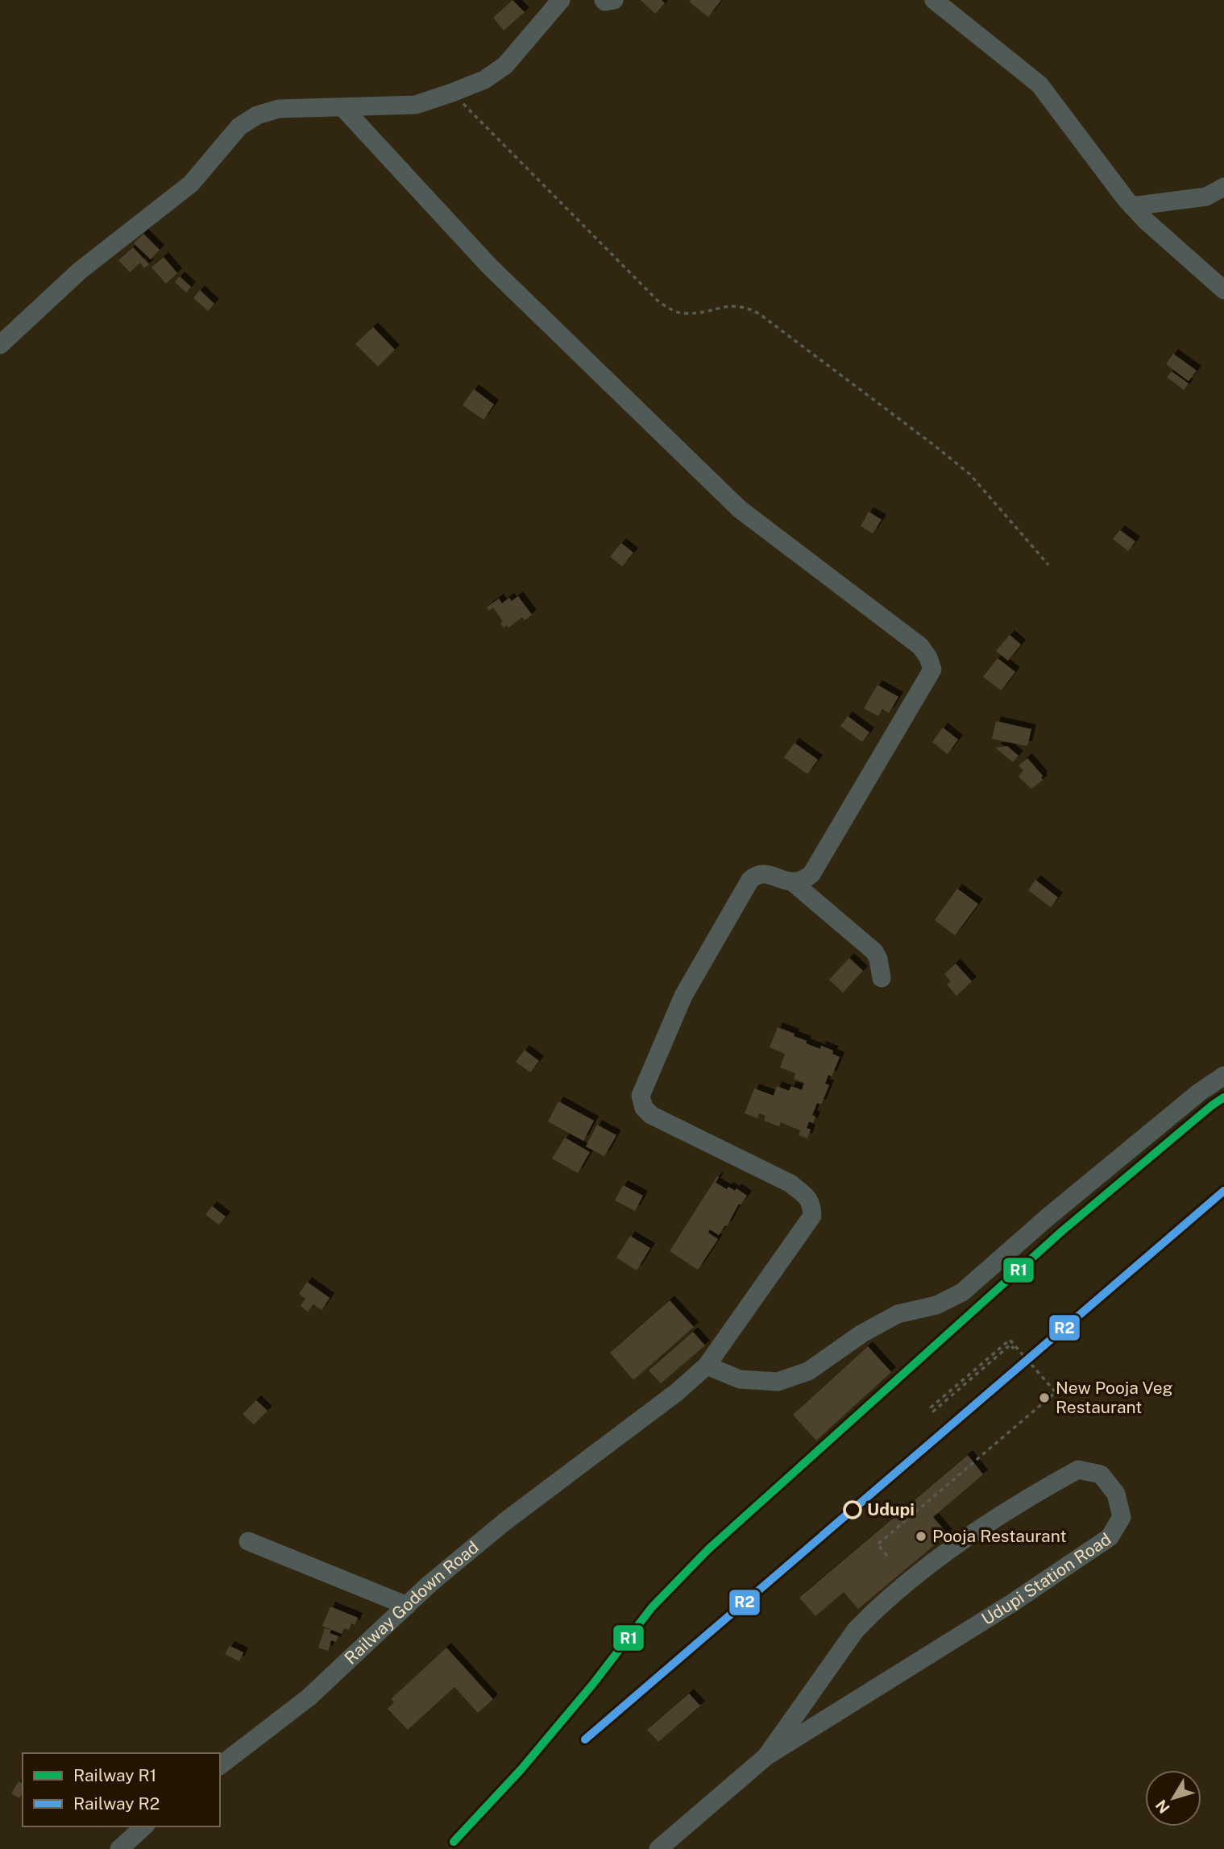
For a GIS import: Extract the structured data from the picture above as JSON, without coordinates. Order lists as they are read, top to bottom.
{
  "streets": {
    "street": ["Udupi Station Road", "Railway Godown Road"]
  },
  "places": ["New Pooja Veg Restaurant", "Udupi", "Pooja Restaurant"],
  "lines": ["rail line R1", "rail line R2"],
  "legend": ["Railway R1", "Railway R2"],
  "north": "bottom left"
}
